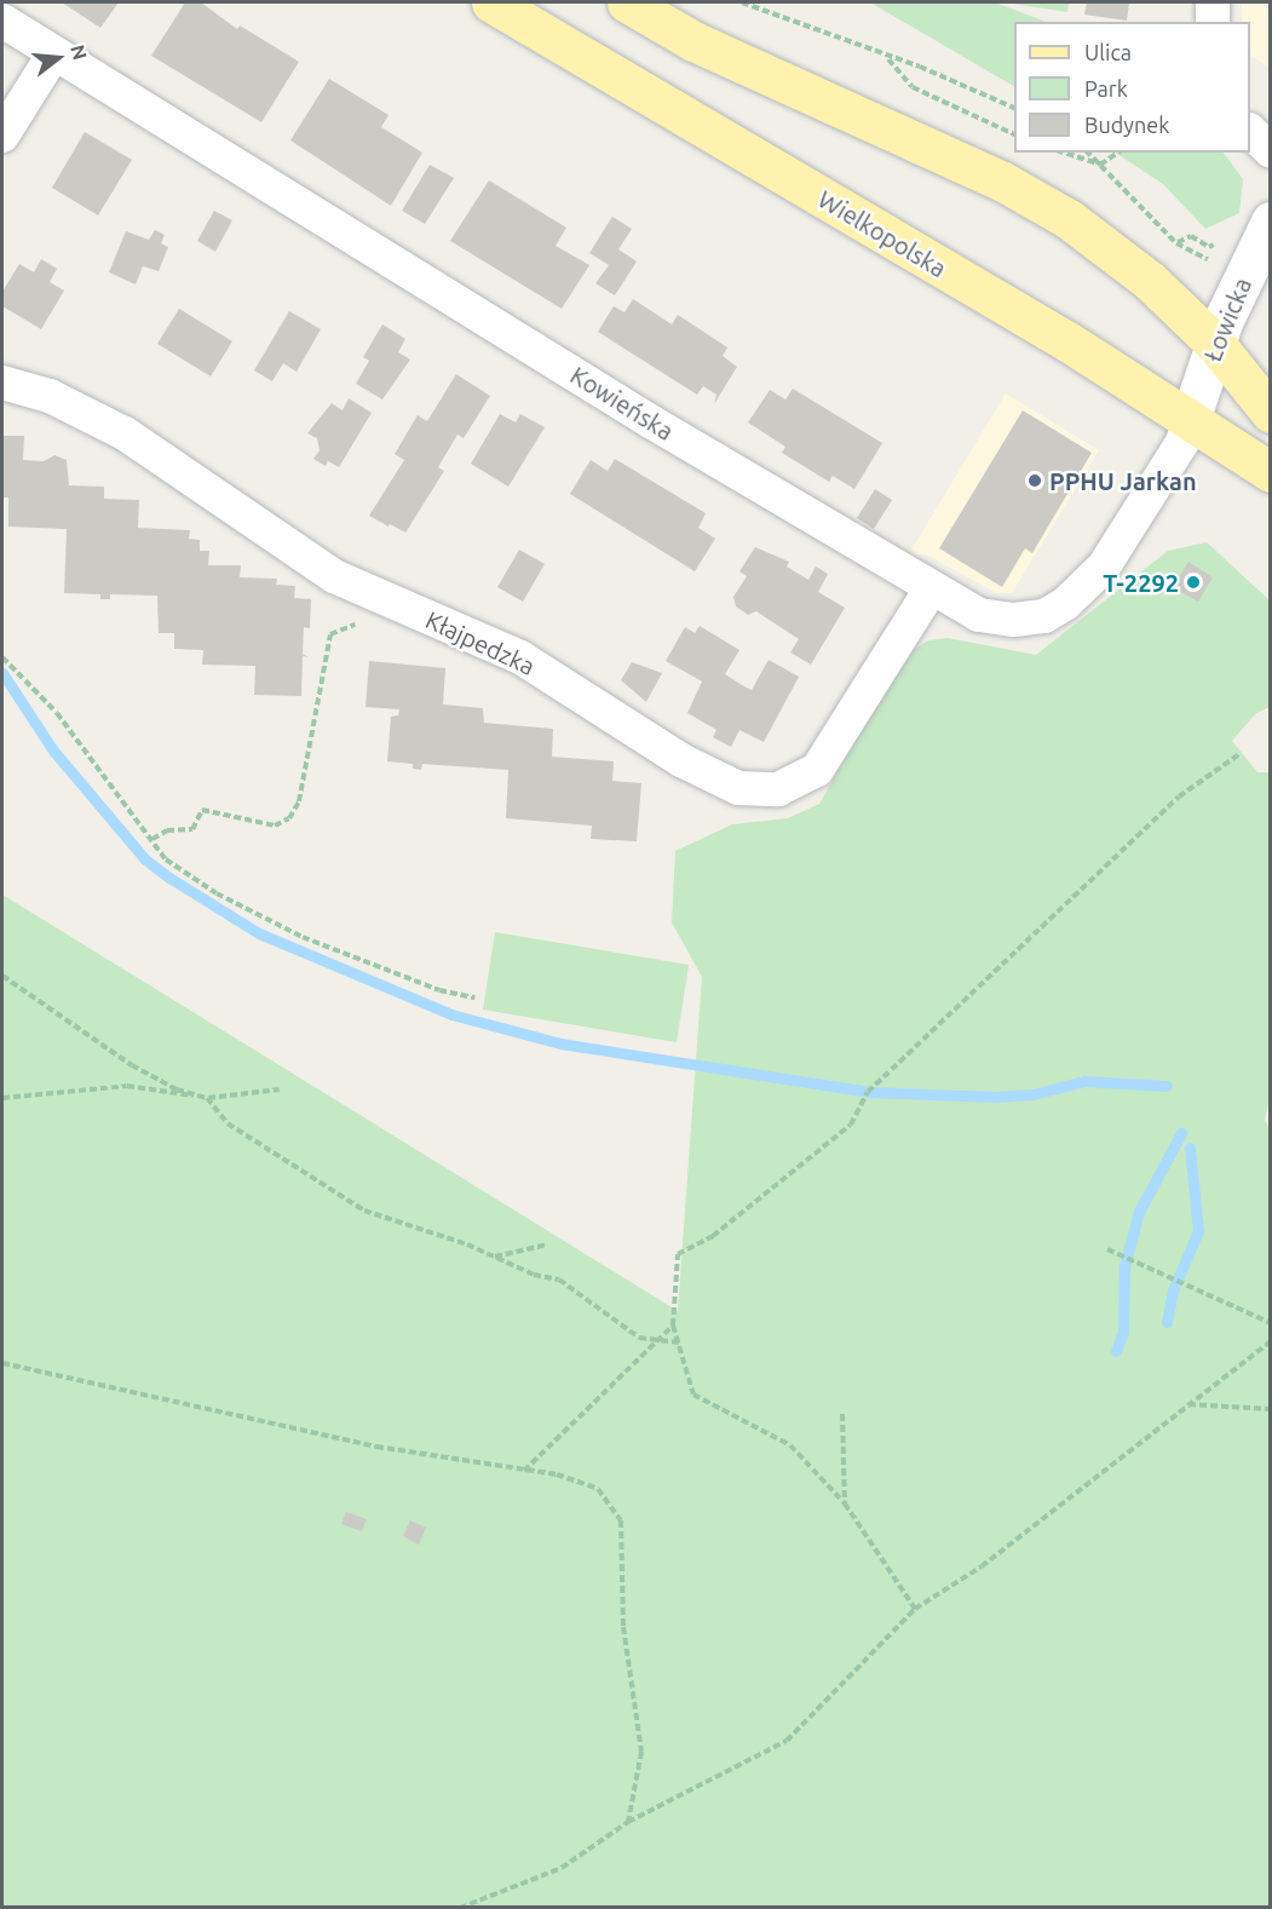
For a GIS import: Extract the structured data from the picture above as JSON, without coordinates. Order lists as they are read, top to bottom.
{
  "streets": {
    "main road": ["Wielkopolska"],
    "street": ["Łowicka", "Kowieńska", "Kłajpedzka"]
  },
  "crossings": [
    ["Wielkopolska", "Łowicka"],
    ["Wielkopolska", "Kowieńska"],
    ["Łowicka", "Kowieńska"],
    ["Kowieńska", "Kłajpedzka"]
  ],
  "places": ["PPHU Jarkan", "T-2292"],
  "legend": ["Ulica", "Park", "Budynek"],
  "north": "right"
}
